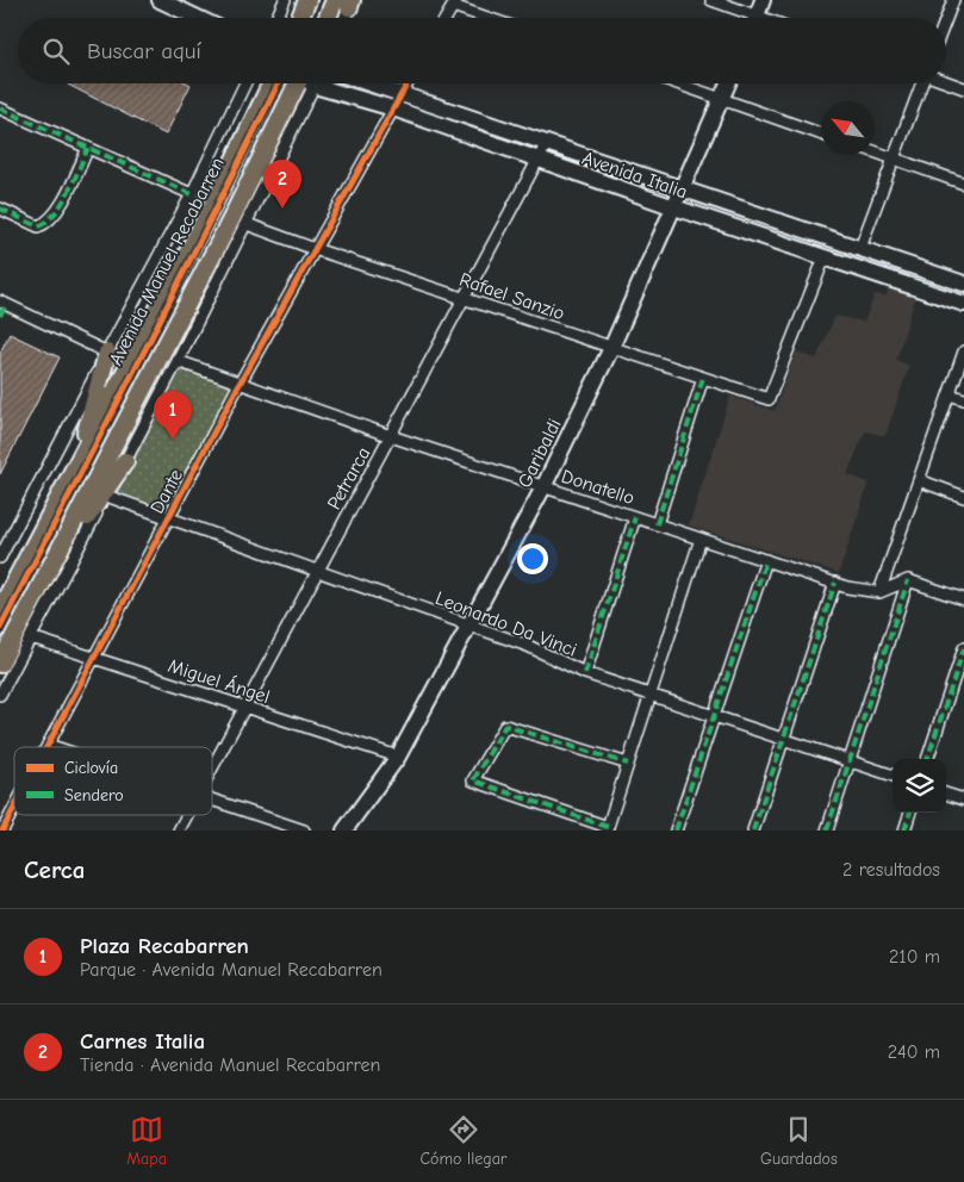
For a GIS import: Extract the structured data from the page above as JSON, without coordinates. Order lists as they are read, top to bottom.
{
  "streets": {
    "main road": ["Avenida Manuel Recabarren"],
    "street": [
      "Avenida Italia",
      "Rafael Sanzio",
      "Garibaldi",
      "Petrarca",
      "Donatello",
      "Dante",
      "Leonardo Da Vinci",
      "Miguel Ángel"
    ]
  },
  "crossings": [
    ["Avenida Italia", "Rafael Sanzio"],
    ["Avenida Italia", "Garibaldi"],
    ["Avenida Italia", "Petrarca"],
    ["Avenida Italia", "Dante"],
    ["Rafael Sanzio", "Garibaldi"],
    ["Rafael Sanzio", "Petrarca"],
    ["Rafael Sanzio", "Dante"],
    ["Garibaldi", "Donatello"],
    ["Garibaldi", "Leonardo Da Vinci"],
    ["Garibaldi", "Miguel Ángel"],
    ["Petrarca", "Donatello"],
    ["Petrarca", "Leonardo Da Vinci"],
    ["Petrarca", "Miguel Ángel"],
    ["Donatello", "Dante"],
    ["Dante", "Leonardo Da Vinci"],
    ["Dante", "Miguel Ángel"]
  ],
  "legend": ["Ciclovía", "Sendero"],
  "north": "top left",
  "page": {
    "search": "Buscar aquí",
    "pins": ["2", "1"],
    "heading": ["Cerca", "2 resultados"],
    "list": [
      {
        "mark": "1",
        "name": "Plaza Recabarren",
        "note": "Parque · Avenida Manuel Recabarren",
        "value": "210 m"
      },
      {
        "mark": "2",
        "name": "Carnes Italia",
        "note": "Tienda · Avenida Manuel Recabarren",
        "value": "240 m"
      }
    ],
    "nav": ["Mapa", "Cómo llegar", "Guardados"]
  }
}
